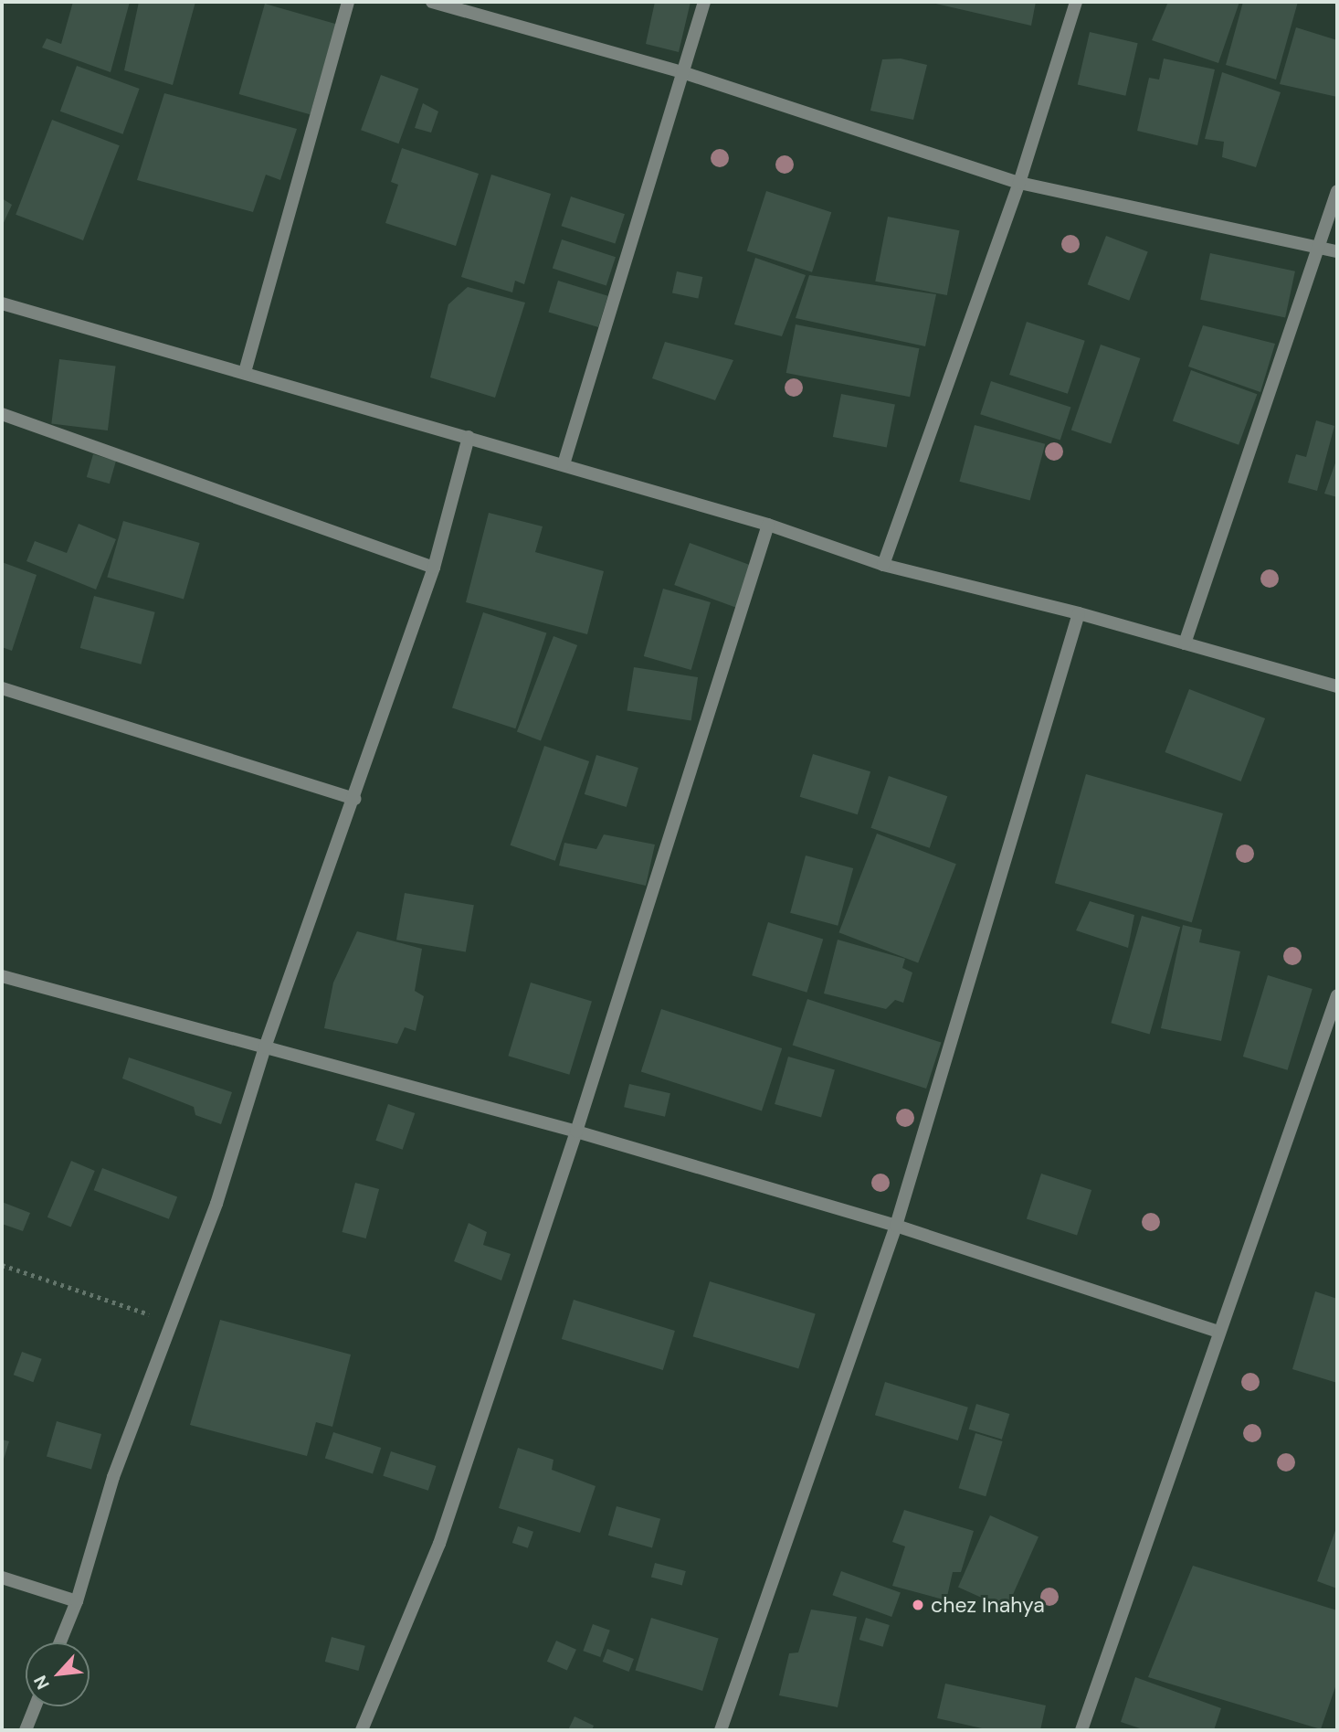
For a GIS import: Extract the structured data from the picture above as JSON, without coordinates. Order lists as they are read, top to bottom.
{
  "places": ["chez Inahya"],
  "north": "bottom left"
}
